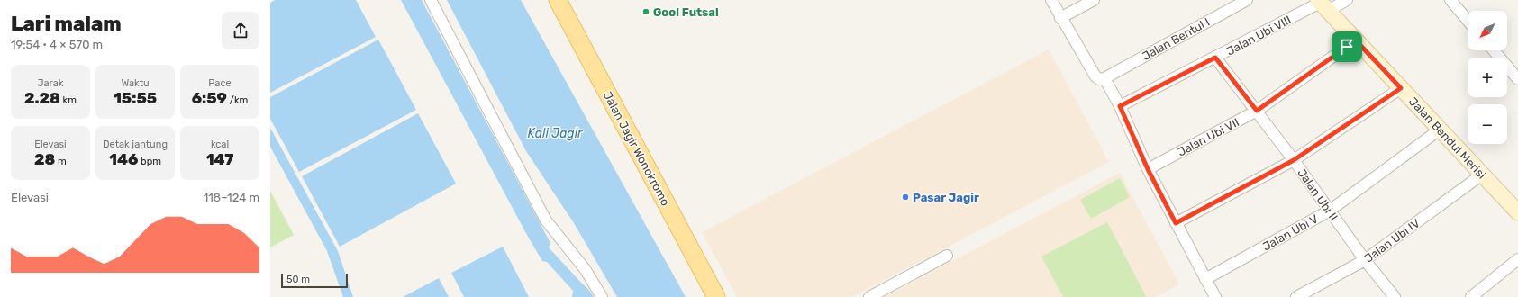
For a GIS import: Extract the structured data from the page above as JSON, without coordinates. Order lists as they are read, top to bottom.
{
  "streets": {
    "main road": ["Jalan Jagir Wonokromo"],
    "street": [
      "Jalan Ubi VIII",
      "Jalan Bentul I",
      "Jalan Ubi VII",
      "Jalan Bendul Merisi",
      "Jalan Ubi II",
      "Jalan Ubi V",
      "Jalan Ubi IV"
    ]
  },
  "crossings": [
    ["Jalan Ubi VIII", "Jalan Bendul Merisi"],
    ["Jalan Ubi VIII", "Jalan Ubi II"],
    ["Jalan Ubi VII", "Jalan Bendul Merisi"],
    ["Jalan Ubi VII", "Jalan Ubi II"],
    ["Jalan Bendul Merisi", "Jalan Ubi V"],
    ["Jalan Bendul Merisi", "Jalan Ubi IV"],
    ["Jalan Ubi II", "Jalan Ubi V"],
    ["Jalan Ubi II", "Jalan Ubi IV"]
  ],
  "water": ["Kali Jagir"],
  "places": ["Gool Futsal", "Pasar Jagir"],
  "scale_bar": "50 m",
  "north": "bottom left",
  "page": {
    "heading": ["Lari malam", "19:54 · 4 × 570 m"],
    "map_buttons": ["+", "−"],
    "stats": [
      ["Jarak", "2.28 km"],
      ["Waktu", "15:55"],
      ["Pace", "6:59 /km"],
      ["Elevasi", "28 m"],
      ["Detak jantung", "146 bpm"],
      ["kcal", "147"]
    ],
    "chart": ["Elevasi", "118–124 m"],
    "scale": "50 m"
  }
}
